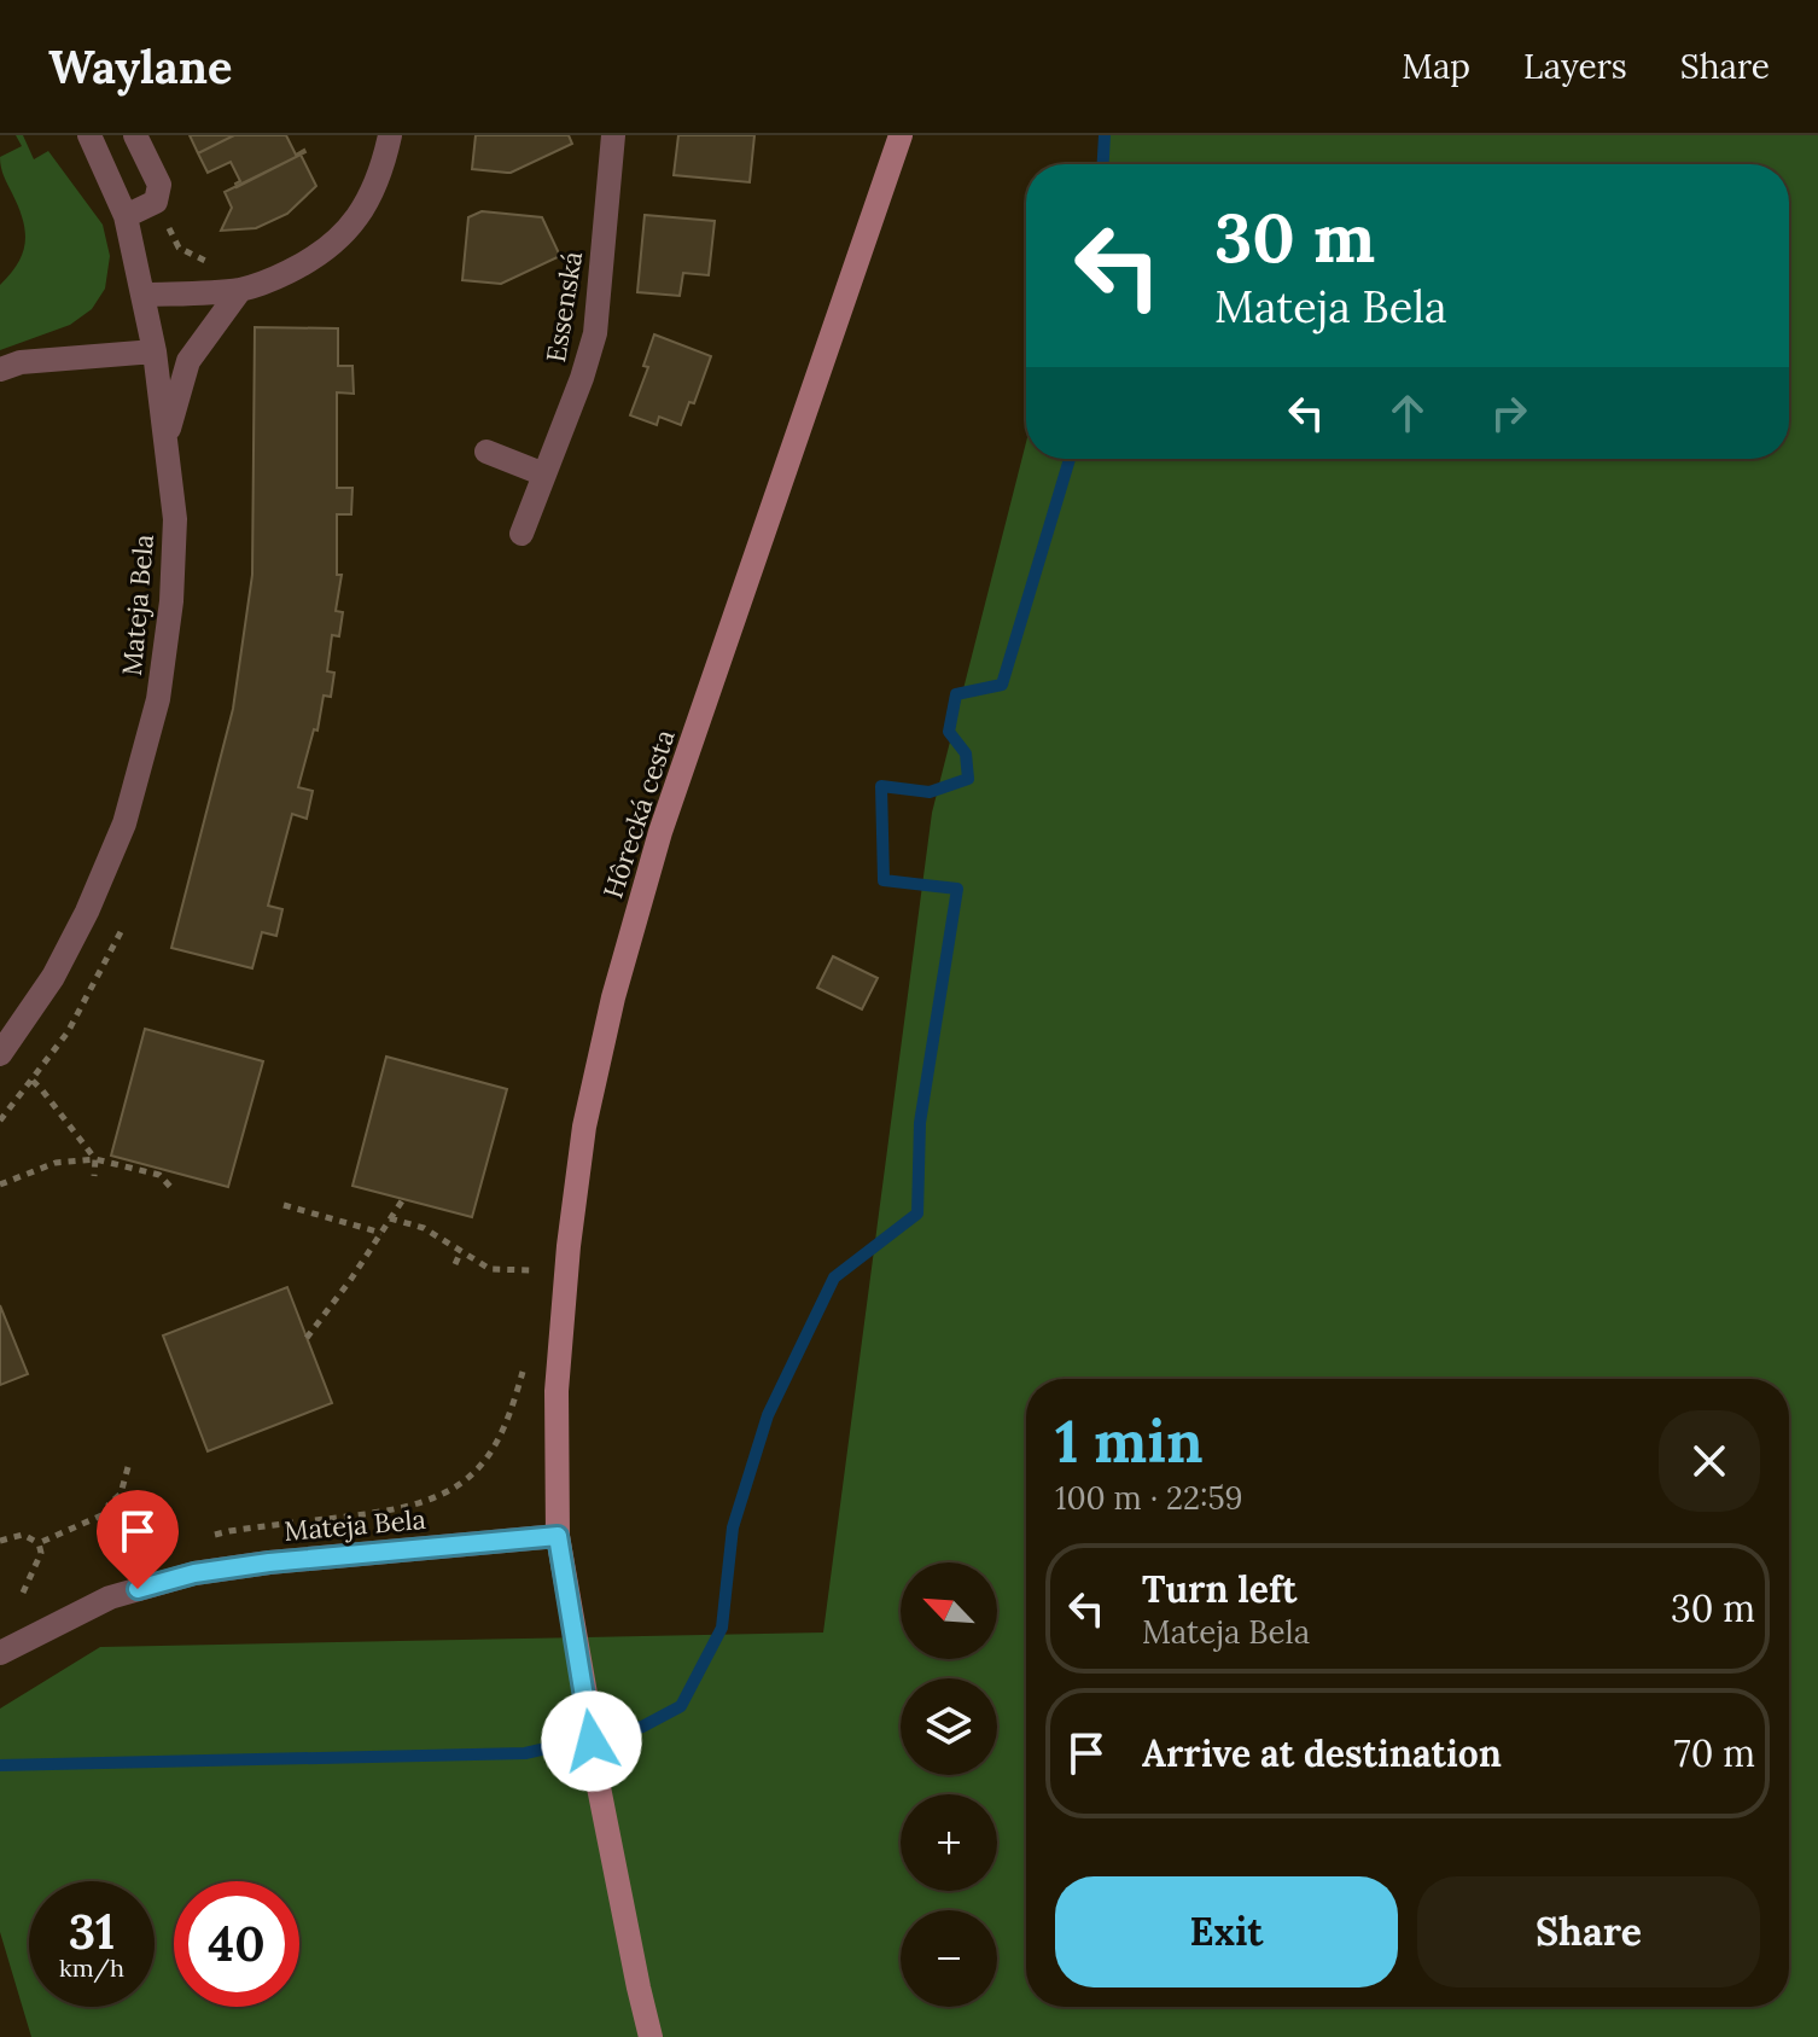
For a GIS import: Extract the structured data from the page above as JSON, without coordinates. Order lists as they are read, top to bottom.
{
  "streets": {
    "street": ["Essenská", "Mateja Bela", "Hôrecká cesta"]
  },
  "crossings": [
    ["Mateja Bela", "Hôrecká cesta"]
  ],
  "north": "top left",
  "page": {
    "header": "Waylane",
    "nav": ["Map", "Layers", "Share"],
    "turn": ["30 m", "Mateja Bela"],
    "heading": ["1 min", "100 m · 22:59"],
    "list": [
      {
        "name": "Turn left",
        "note": "Mateja Bela",
        "value": "30 m"
      },
      {
        "name": "Arrive at destination",
        "value": "70 m"
      }
    ],
    "map_buttons": ["+", "−"],
    "buttons": ["Exit", "Share"],
    "speed": "31 km/h",
    "limit": "40"
  }
}
